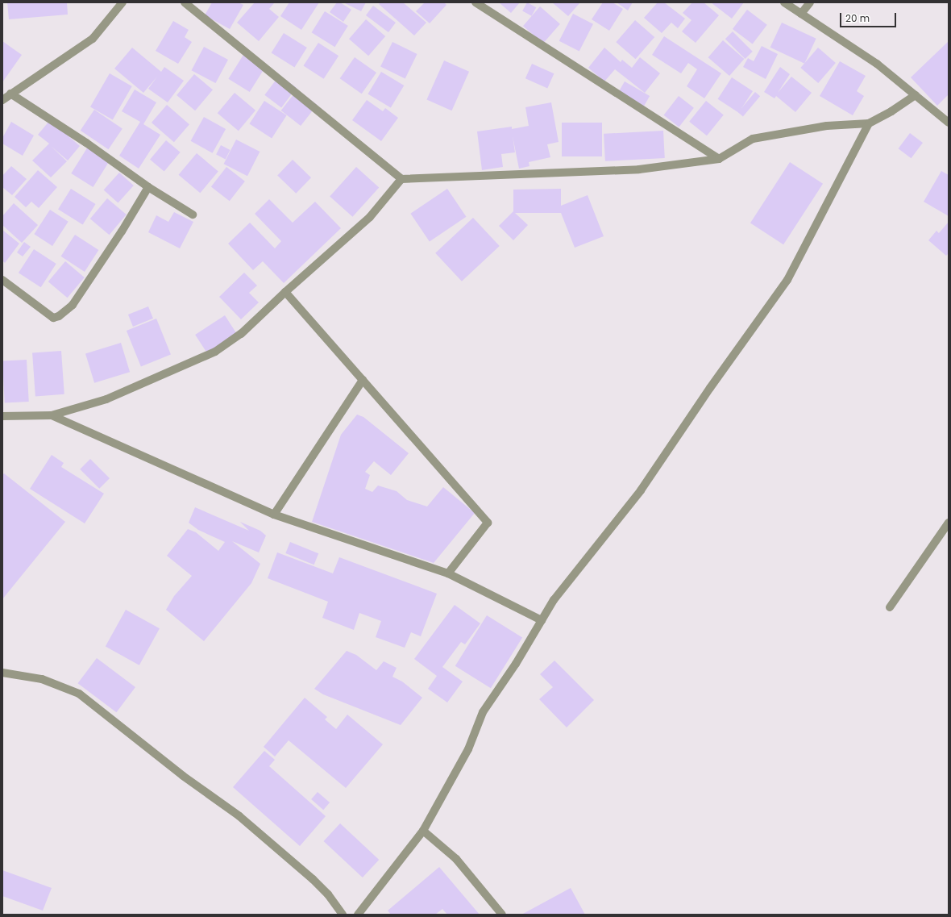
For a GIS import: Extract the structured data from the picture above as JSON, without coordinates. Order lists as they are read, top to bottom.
{
  "scale_bar": "20 m"
}
